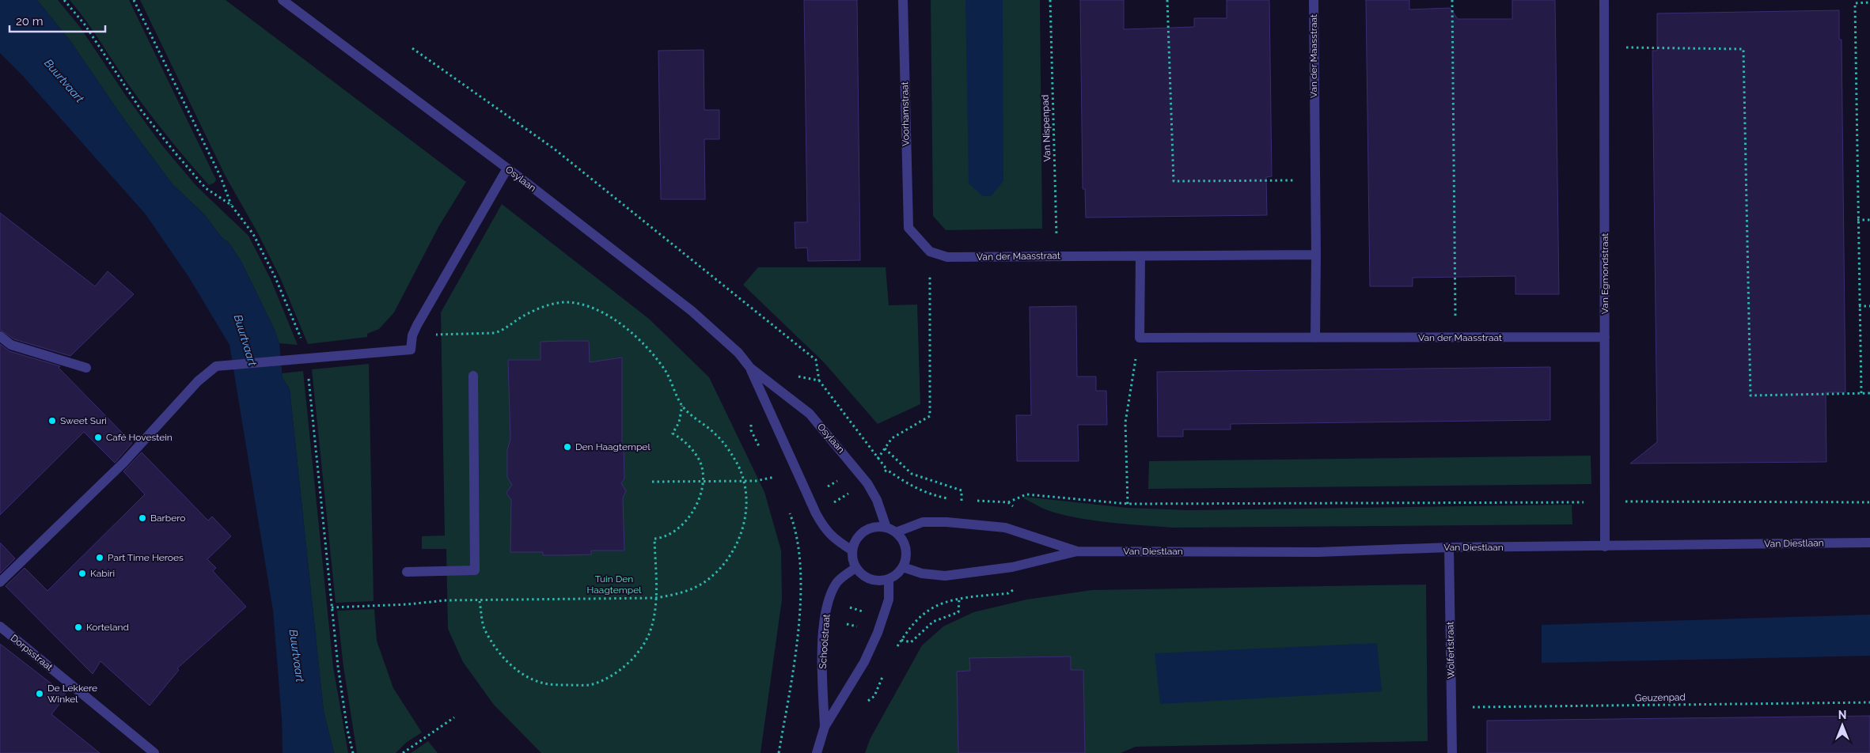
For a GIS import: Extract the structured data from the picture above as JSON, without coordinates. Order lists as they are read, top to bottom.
{
  "streets": {
    "street": [
      "Van der Maasstraat",
      "Voorhamstraat",
      "Osylaan",
      "Van Egmondstraat",
      "Van Diestlaan",
      "Schoolstraat",
      "Wolfertstraat",
      "Dorpsstraat"
    ],
    "path": ["Van Nispenpad", "Geuzenpad"]
  },
  "crossings": [
    ["Van der Maasstraat", "Voorhamstraat"],
    ["Van der Maasstraat", "Van Nispenpad"],
    ["Van der Maasstraat", "Van Egmondstraat"],
    ["Osylaan", "Van Diestlaan"],
    ["Osylaan", "Schoolstraat"],
    ["Van Egmondstraat", "Van Diestlaan"],
    ["Van Diestlaan", "Schoolstraat"],
    ["Van Diestlaan", "Wolfertstraat"],
    ["Wolfertstraat", "Geuzenpad"]
  ],
  "water": ["Buurtvaart"],
  "parks": ["Tuin Den Haagtempel"],
  "places": [
    "Sweet Suri",
    "Café Hovestein",
    "Den Haagtempel",
    "Barbero",
    "Part Time Heroes",
    "Kabiri",
    "Korteland",
    "De Lekkere Winkel"
  ],
  "scale_bar": "20 m",
  "north": "top"
}
